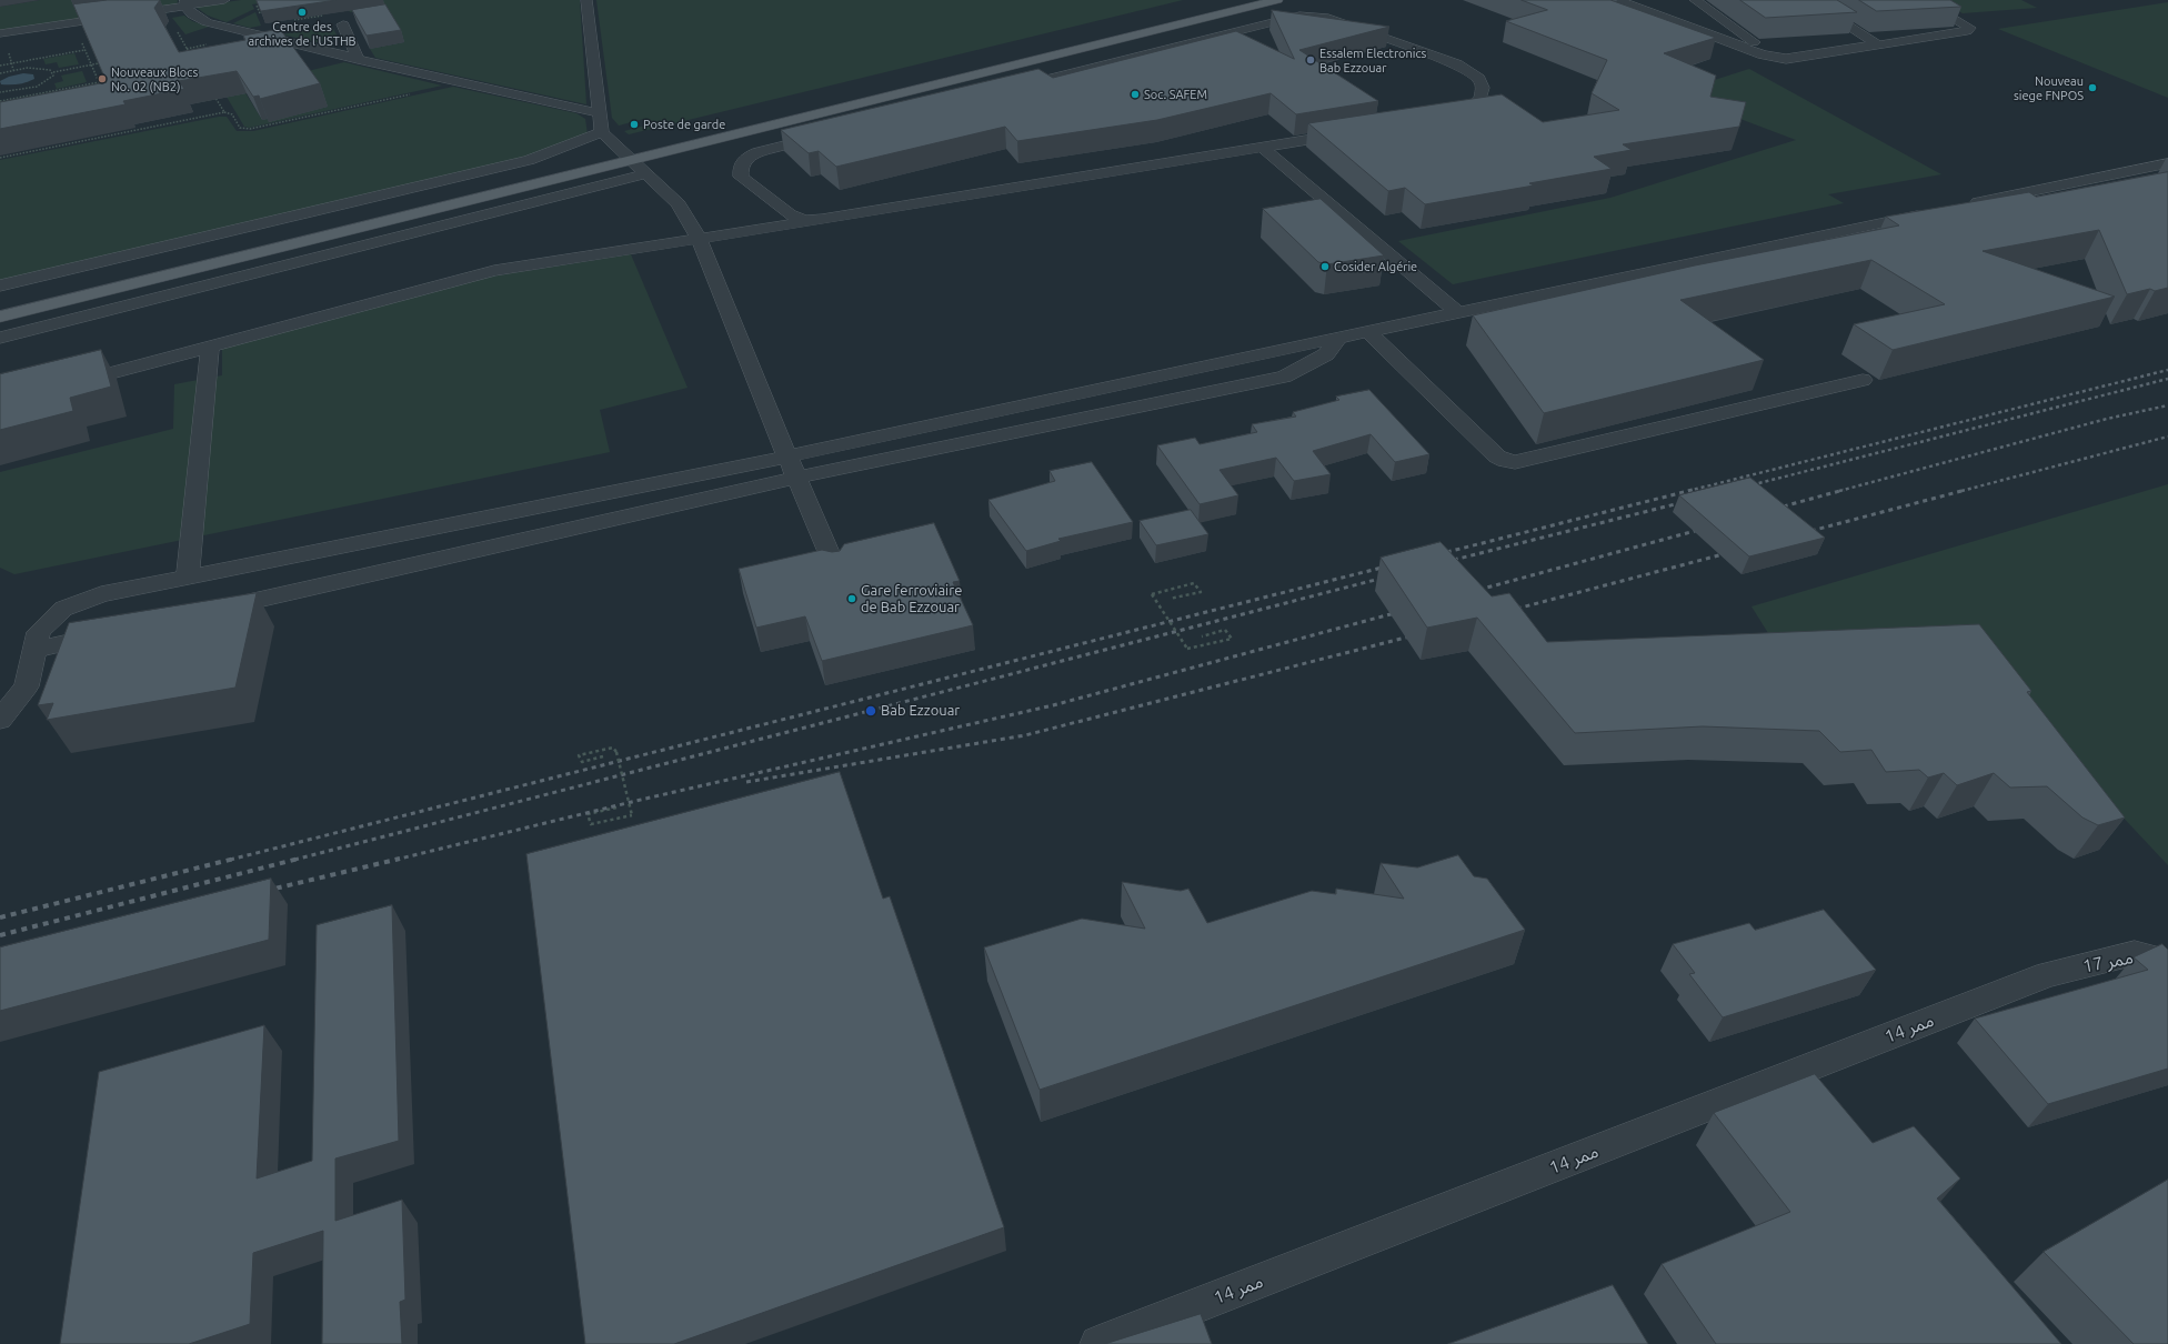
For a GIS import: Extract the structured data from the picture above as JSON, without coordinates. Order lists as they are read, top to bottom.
{
  "streets": {
    "street": ["ممر 17", "ممر 14"]
  },
  "crossings": [
    ["ممر 17", "ممر 14"]
  ],
  "places": [
    "Centre des archives de l'USTHB",
    "Essalem Electronics Bab Ezzouar",
    "Nouveaux Blocs No. 02 (NB2)",
    "Nouveau siege FNPOS",
    "Soc. SAFEM",
    "Poste de garde",
    "Cosider Algérie",
    "Gare ferroviaire de Bab Ezzouar",
    "Bab Ezzouar"
  ]
}
